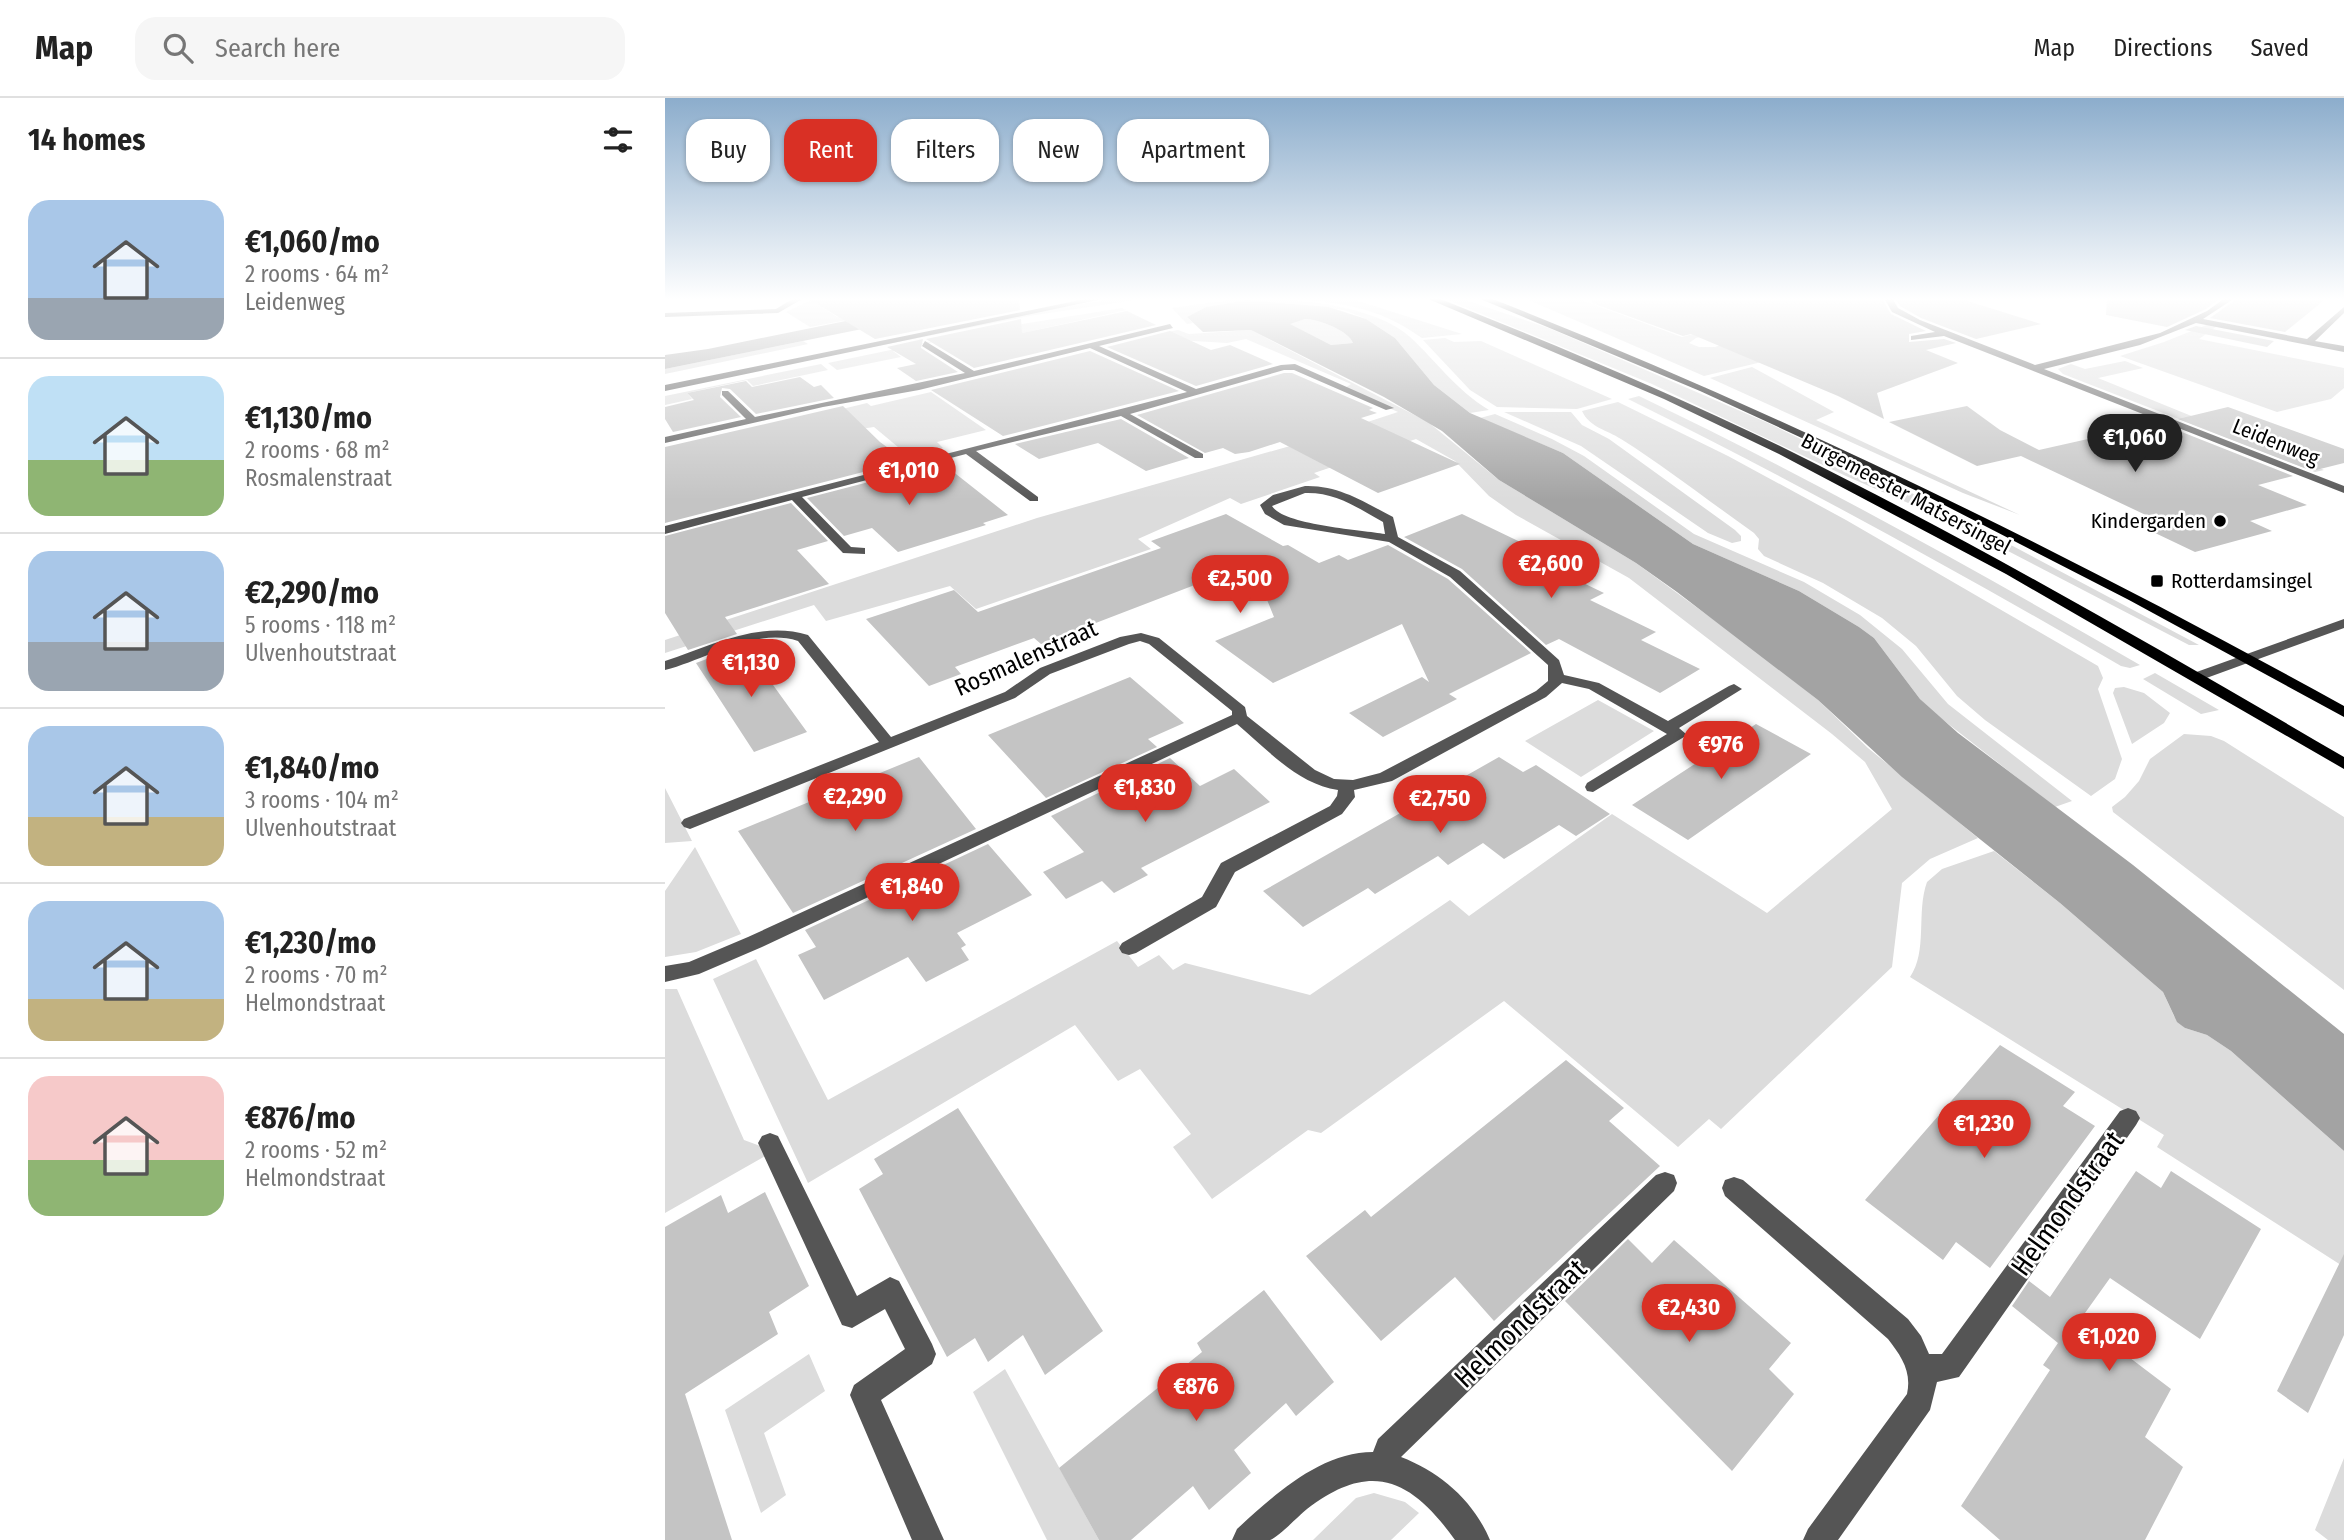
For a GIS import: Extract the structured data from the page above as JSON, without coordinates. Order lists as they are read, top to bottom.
{
  "streets": {
    "main road": ["Burgemeester Matsersingel"],
    "street": ["Leidenweg", "Rosmalenstraat", "Helmondstraat"]
  },
  "places": {
    "other": ["Kindergarden"],
    "transit": ["Rotterdamsingel"]
  },
  "page": {
    "header": "Map",
    "search": "Search here",
    "nav": ["Map", "Directions", "Saved"],
    "heading": "14 homes",
    "chip": [
      "Buy",
      "Rent",
      "Filters",
      "New",
      "Apartment"
    ],
    "list": [
      {
        "name": "€1,060/mo",
        "note": "2 rooms · 64 m² · Leidenweg"
      },
      {
        "name": "€1,130/mo",
        "note": "2 rooms · 68 m² · Rosmalenstraat"
      },
      {
        "name": "€2,290/mo",
        "note": "5 rooms · 118 m² · Ulvenhoutstraat"
      },
      {
        "name": "€1,840/mo",
        "note": "3 rooms · 104 m² · Ulvenhoutstraat"
      },
      {
        "name": "€1,230/mo",
        "note": "2 rooms · 70 m² · Helmondstraat"
      },
      {
        "name": "€876/mo",
        "note": "2 rooms · 52 m² · Helmondstraat"
      }
    ],
    "price": [
      "€1,060",
      "€1,010",
      "€2,600",
      "€2,500",
      "€1,130",
      "€976",
      "€1,830",
      "€2,290",
      "€2,750",
      "€1,840",
      "€1,230",
      "€2,430",
      "€1,020",
      "€876"
    ]
  }
}
